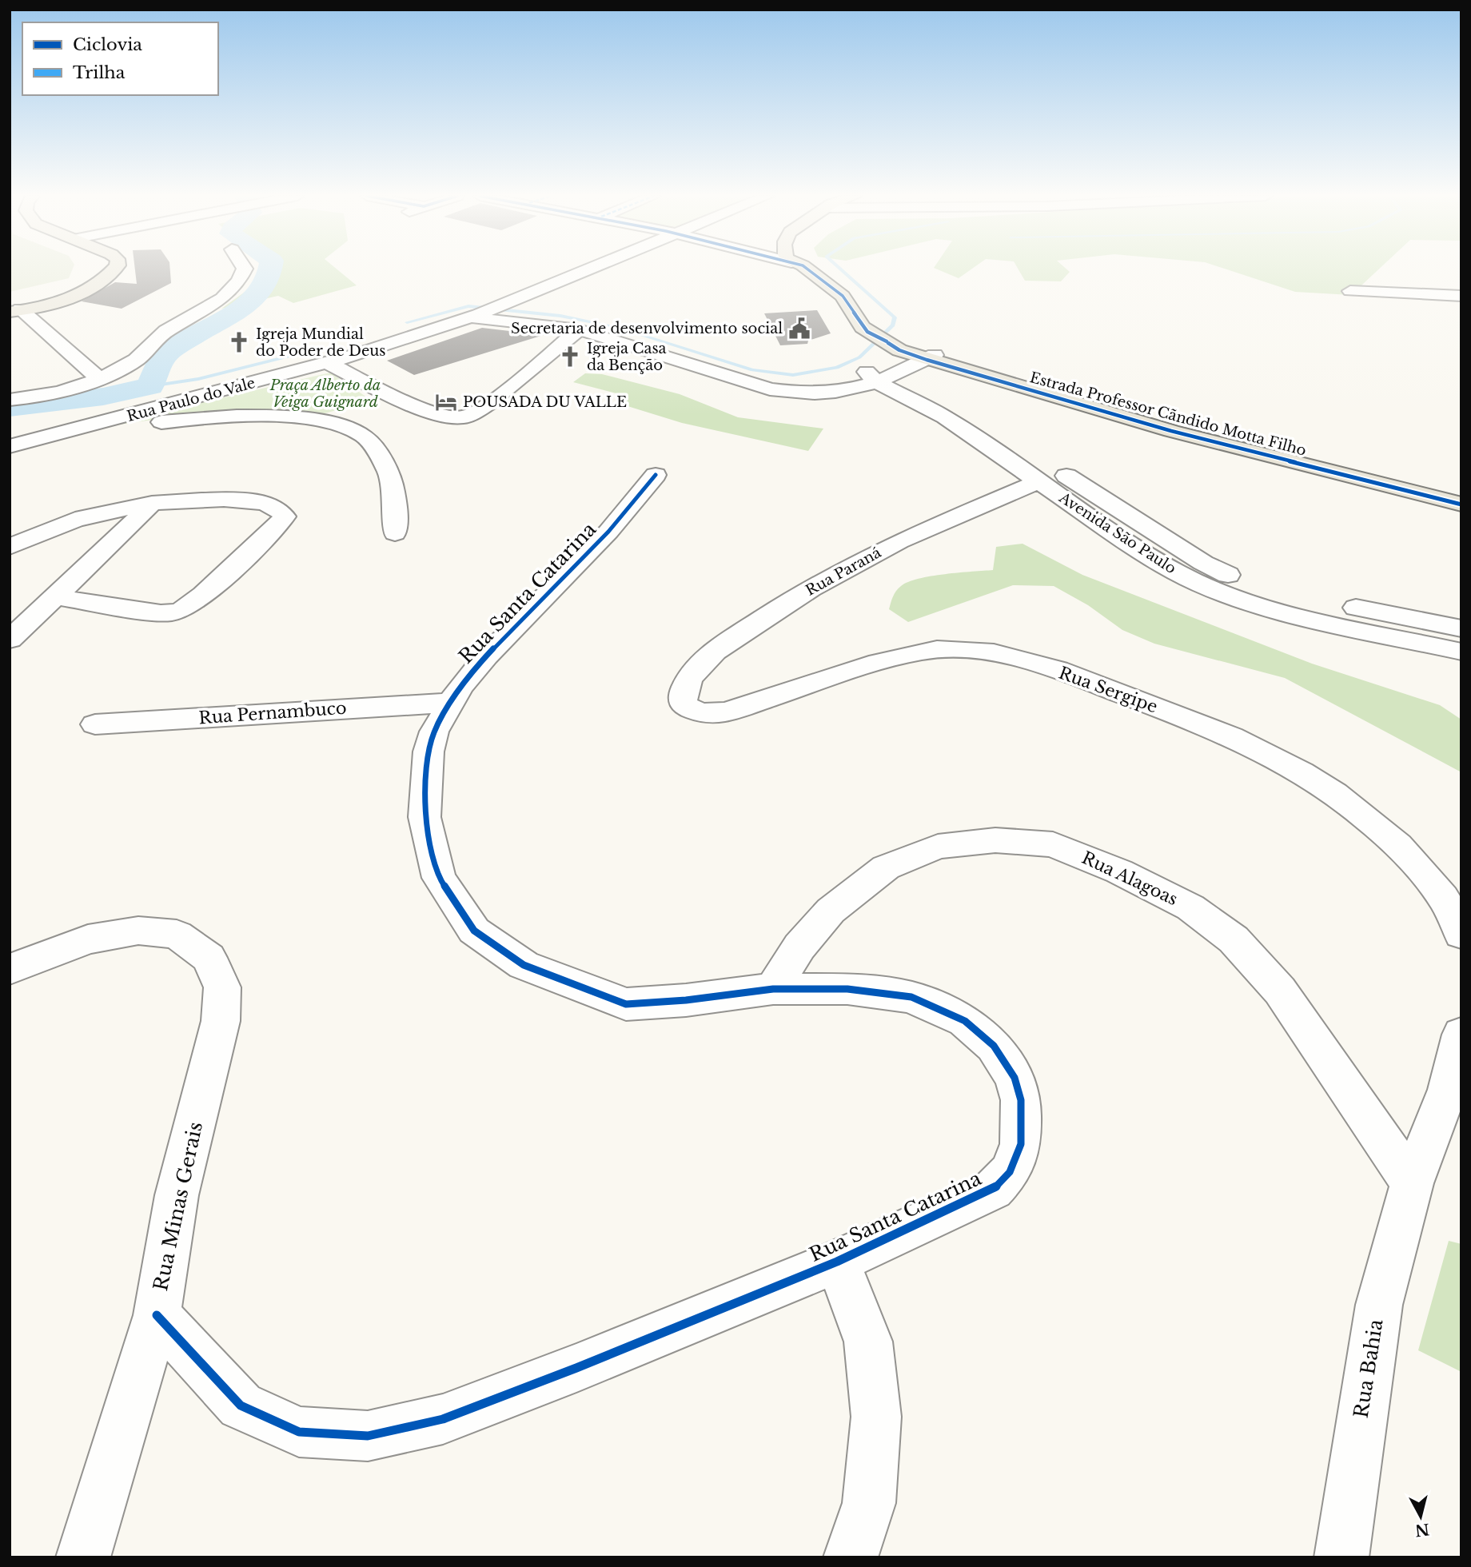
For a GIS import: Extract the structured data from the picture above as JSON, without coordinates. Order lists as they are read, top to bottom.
{
  "streets": {
    "main road": ["Estrada Professor Cãndido Motta Filho"],
    "street": [
      "Rua Paulo do Vale",
      "Avenida São Paulo",
      "Rua Paraná",
      "Rua Santa Catarina",
      "Rua Sergipe",
      "Rua Pernambuco",
      "Rua Alagoas",
      "Rua Minas Gerais",
      "Rua Bahia"
    ]
  },
  "crossings": [
    ["Estrada Professor Cãndido Motta Filho", "Avenida São Paulo"],
    ["Avenida São Paulo", "Rua Paraná"],
    ["Rua Paraná", "Rua Sergipe"],
    ["Rua Santa Catarina", "Rua Pernambuco"],
    ["Rua Santa Catarina", "Rua Alagoas"],
    ["Rua Santa Catarina", "Rua Minas Gerais"],
    ["Rua Alagoas", "Rua Bahia"]
  ],
  "parks": ["Praça Alberto da Veiga Guignard"],
  "places": {
    "public building": ["Secretaria de desenvolvimento social"],
    "church": ["Igreja Mundial do Poder de Deus", "Igreja Casa da Benção"],
    "hotel": ["POUSADA DU VALLE"]
  },
  "legend": ["Ciclovia", "Trilha"],
  "north": "bottom"
}
